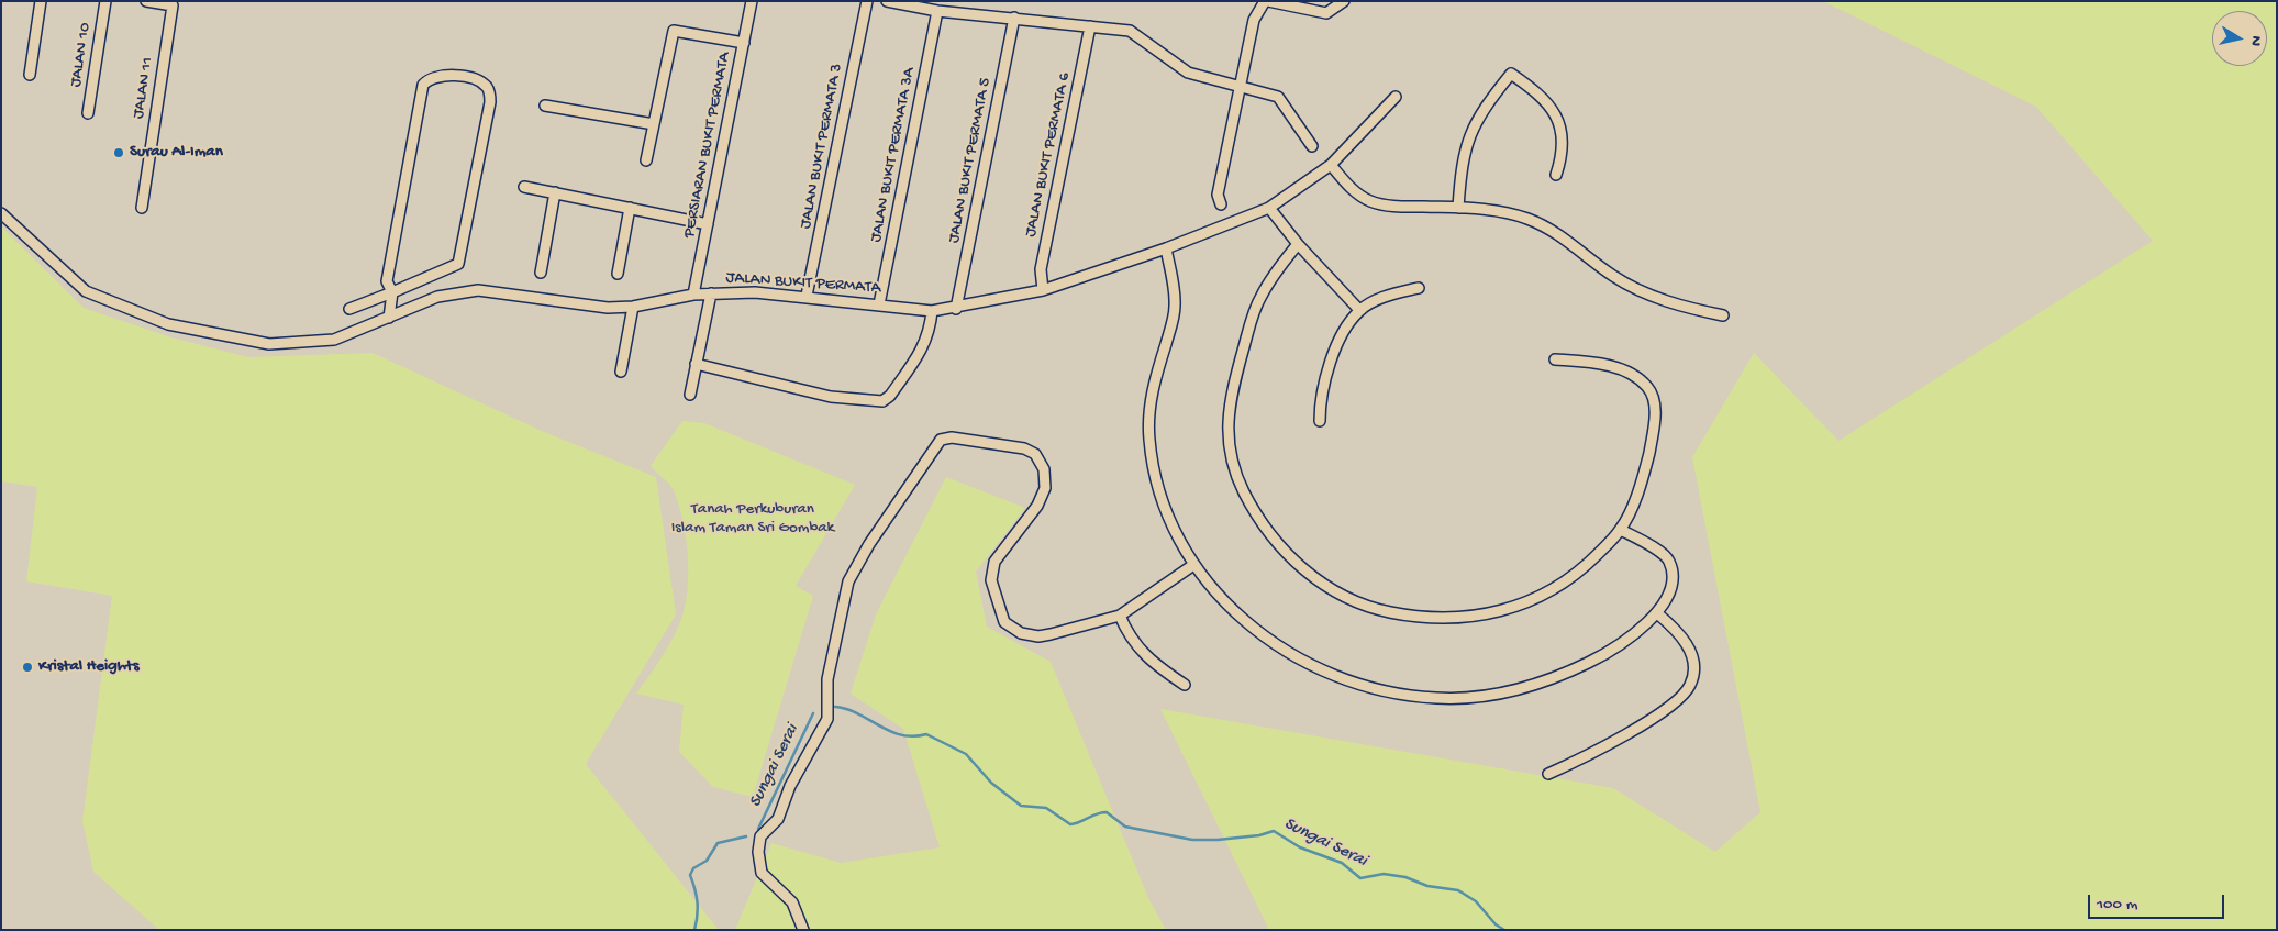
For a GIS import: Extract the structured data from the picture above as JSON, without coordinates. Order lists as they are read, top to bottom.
{
  "streets": {
    "street": [
      "JALAN 10",
      "JALAN 11",
      "PERSIARAN BUKIT PERMATA",
      "JALAN BUKIT PERMATA 3",
      "JALAN BUKIT PERMATA 3A",
      "JALAN BUKIT PERMATA 6",
      "JALAN BUKIT PERMATA 5",
      "JALAN BUKIT PERMATA"
    ]
  },
  "crossings": [
    ["PERSIARAN BUKIT PERMATA", "JALAN BUKIT PERMATA"],
    ["JALAN BUKIT PERMATA 3", "JALAN BUKIT PERMATA"],
    ["JALAN BUKIT PERMATA 3A", "JALAN BUKIT PERMATA"],
    ["JALAN BUKIT PERMATA 6", "JALAN BUKIT PERMATA"],
    ["JALAN BUKIT PERMATA 5", "JALAN BUKIT PERMATA"]
  ],
  "water": ["Sungai Serai"],
  "parks": ["Tanah Perkuburan Islam Taman Sri Gombak"],
  "places": ["Surau Al-Iman", "Kristal Heights"],
  "scale_bar": "100 m",
  "north": "right"
}
